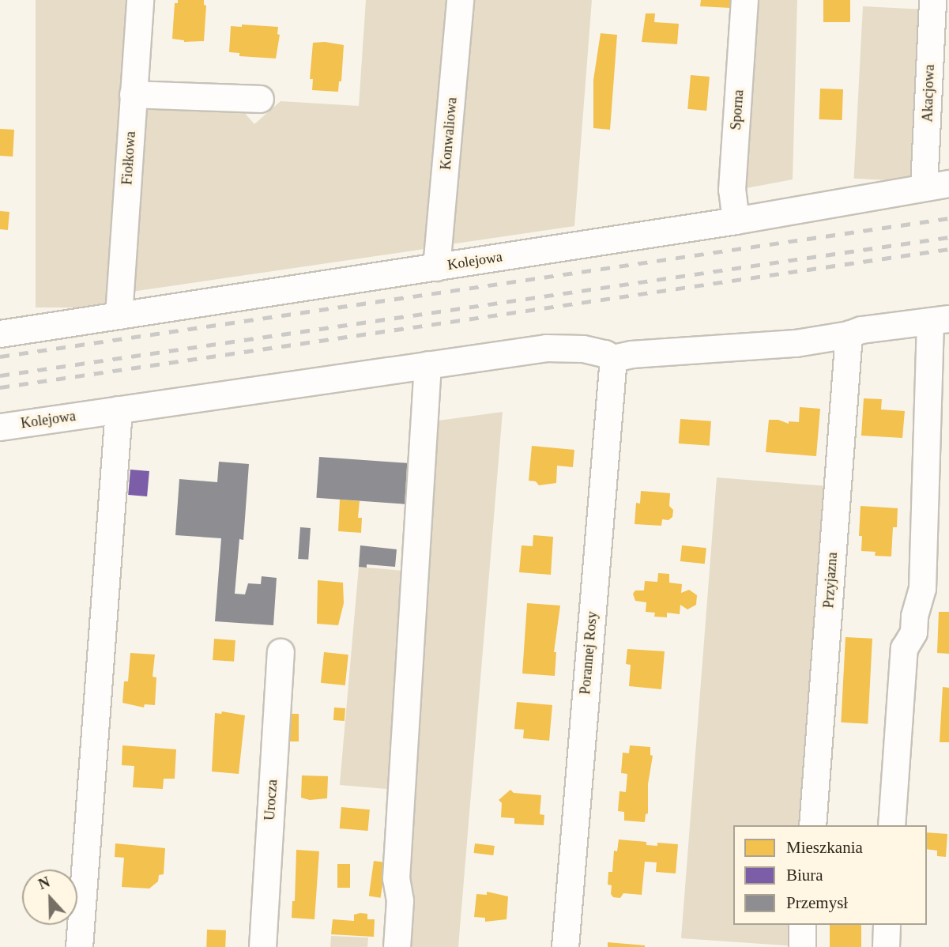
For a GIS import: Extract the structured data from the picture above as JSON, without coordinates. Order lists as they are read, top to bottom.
{
  "streets": {
    "street": [
      "Akacjowa",
      "Sporna",
      "Konwaliowa",
      "Fiołkowa",
      "Kolejowa",
      "Przyjazna",
      "Porannej Rosy",
      "Urocza"
    ]
  },
  "crossings": [
    ["Akacjowa", "Kolejowa"],
    ["Sporna", "Kolejowa"],
    ["Konwaliowa", "Kolejowa"],
    ["Fiołkowa", "Kolejowa"],
    ["Kolejowa", "Przyjazna"],
    ["Kolejowa", "Porannej Rosy"]
  ],
  "legend": ["Mieszkania", "Biura", "Przemysł"],
  "north": "top"
}
